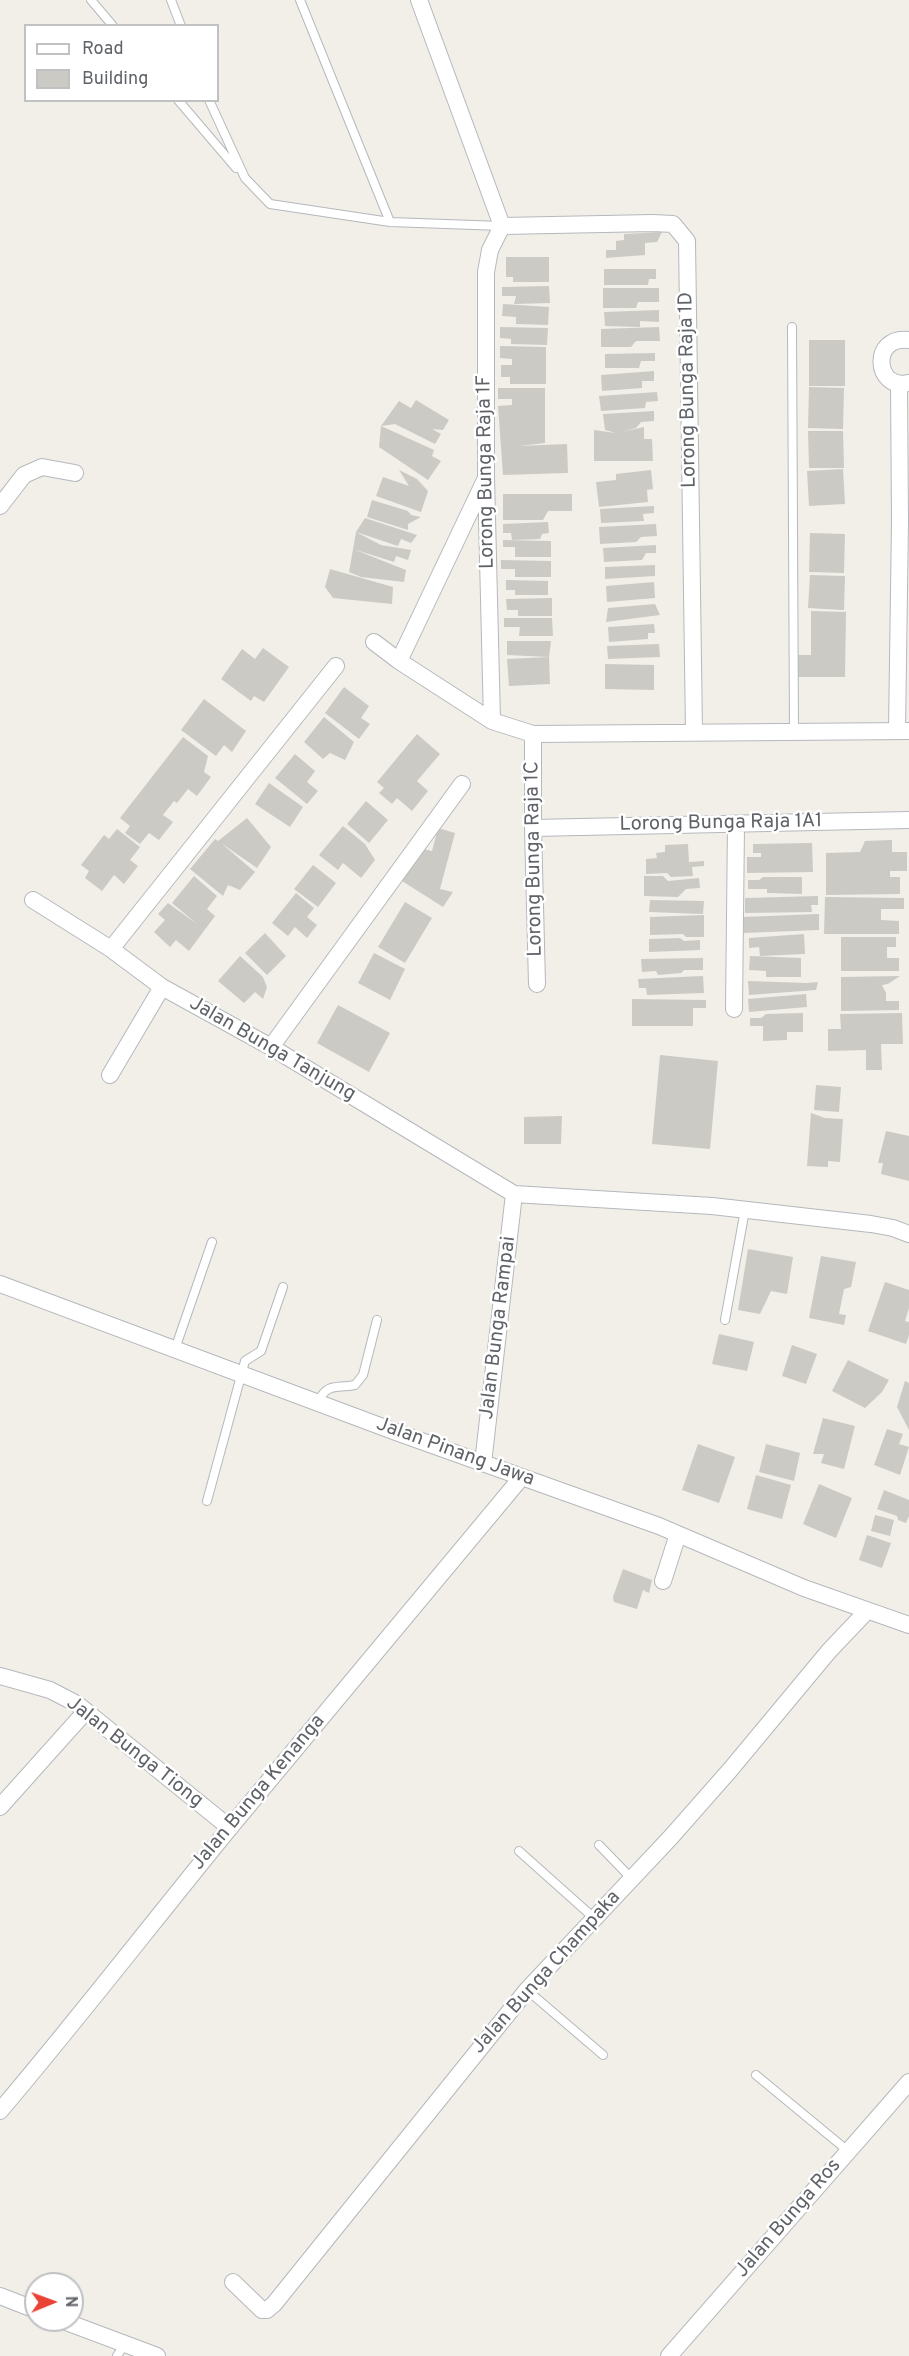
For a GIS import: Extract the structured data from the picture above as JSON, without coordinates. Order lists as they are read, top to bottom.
{
  "streets": {
    "street": [
      "Lorong Bunga Raja 1D",
      "Lorong Bunga Raja 1F",
      "Lorong Bunga Raja 1A1",
      "Lorong Bunga Raja 1C",
      "Jalan Bunga Tanjung",
      "Jalan Bunga Rampai",
      "Jalan Pinang Jawa",
      "Jalan Bunga Tiong",
      "Jalan Bunga Kenanga",
      "Jalan Bunga Champaka",
      "Jalan Bunga Ros"
    ]
  },
  "crossings": [
    ["Lorong Bunga Raja 1D", "Lorong Bunga Raja 1F"],
    ["Lorong Bunga Raja 1A1", "Lorong Bunga Raja 1C"],
    ["Jalan Bunga Tanjung", "Jalan Bunga Rampai"],
    ["Jalan Bunga Rampai", "Jalan Pinang Jawa"],
    ["Jalan Pinang Jawa", "Jalan Bunga Kenanga"],
    ["Jalan Pinang Jawa", "Jalan Bunga Champaka"],
    ["Jalan Bunga Tiong", "Jalan Bunga Kenanga"]
  ],
  "legend": ["Road", "Building"],
  "north": "right"
}
